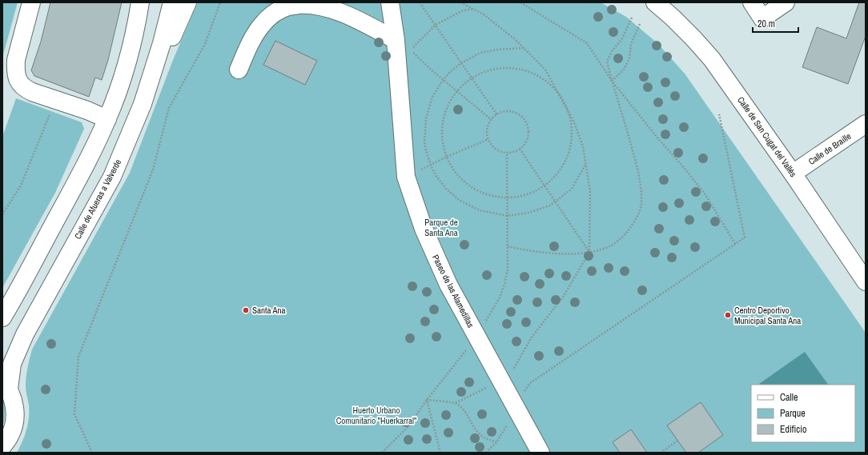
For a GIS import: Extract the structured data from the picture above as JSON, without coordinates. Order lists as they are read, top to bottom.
{
  "streets": {
    "street": [
      "Calle de San Cugat del Vallés",
      "Calle de Braille",
      "Calle de Afueras a Valverde",
      "Paseo de las Alamedillas"
    ]
  },
  "crossings": [
    ["Calle de San Cugat del Vallés", "Calle de Braille"]
  ],
  "parks": ["Parque de Santa Ana", "Huerto Urbano Comunitario \"Huerkarral\""],
  "places": ["Santa Ana", "Centro Deportivo Municipal Santa Ana"],
  "legend": ["Calle", "Parque", "Edificio"],
  "scale_bar": "20 m"
}
